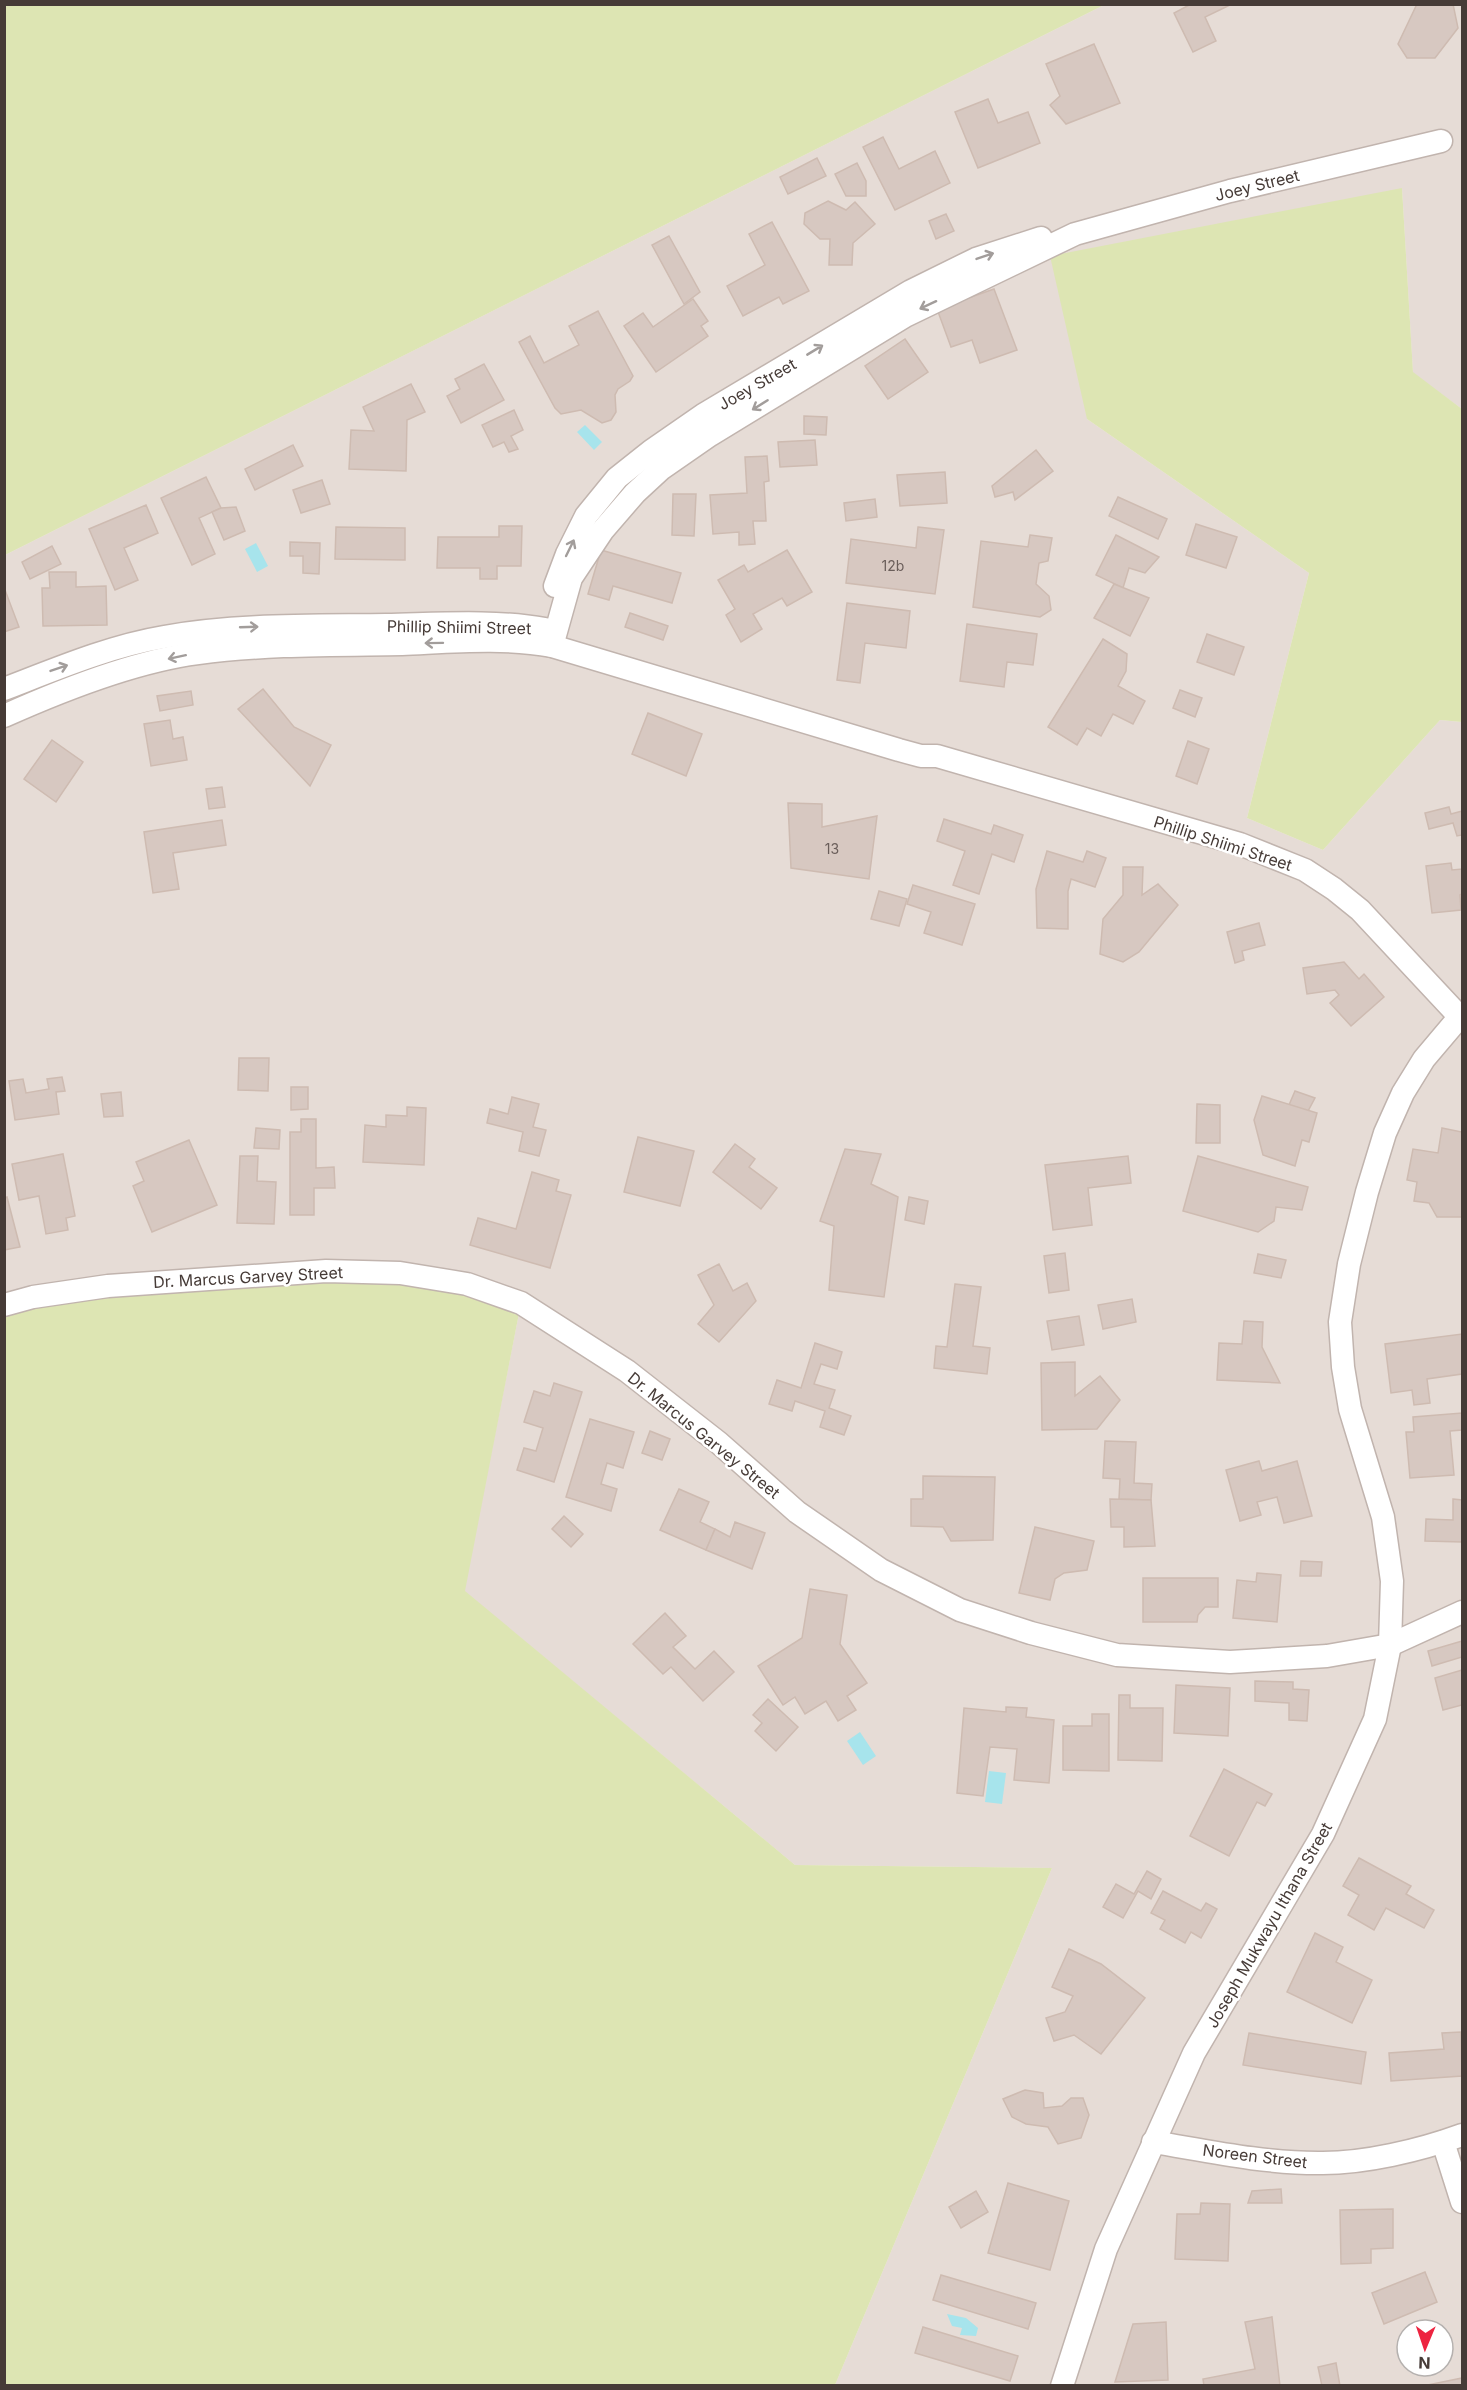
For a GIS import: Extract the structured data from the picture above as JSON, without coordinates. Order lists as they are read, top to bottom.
{
  "streets": {
    "street": [
      "Joey Street",
      "Phillip Shiimi Street",
      "Dr. Marcus Garvey Street",
      "Joseph Mukwayu Ithana Street",
      "Noreen Street"
    ]
  },
  "crossings": [
    ["Joey Street", "Phillip Shiimi Street"],
    ["Phillip Shiimi Street", "Joseph Mukwayu Ithana Street"],
    ["Dr. Marcus Garvey Street", "Joseph Mukwayu Ithana Street"],
    ["Joseph Mukwayu Ithana Street", "Noreen Street"]
  ],
  "house_numbers": ["12b", "13"],
  "north": "bottom"
}
